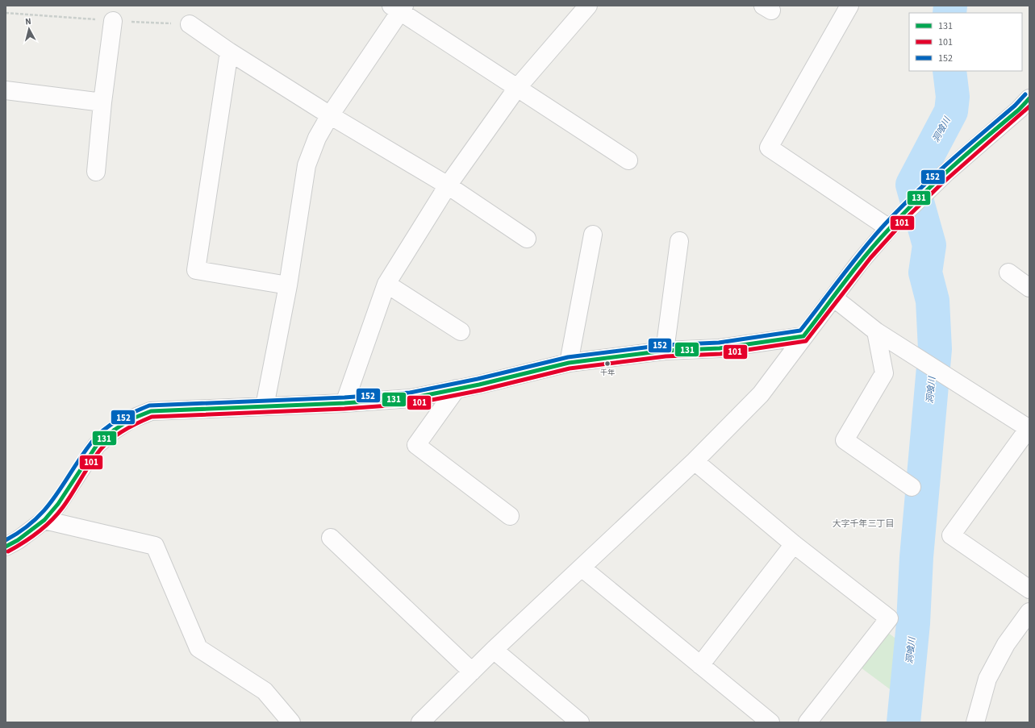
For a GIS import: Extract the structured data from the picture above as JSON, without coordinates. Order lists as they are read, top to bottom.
{
  "districts": ["大字千年三丁目"],
  "water": ["洞喰川"],
  "places": ["千年"],
  "lines": ["transit line 152", "transit line 131", "transit line 101"],
  "legend": ["131", "101", "152"],
  "north": "top"
}
